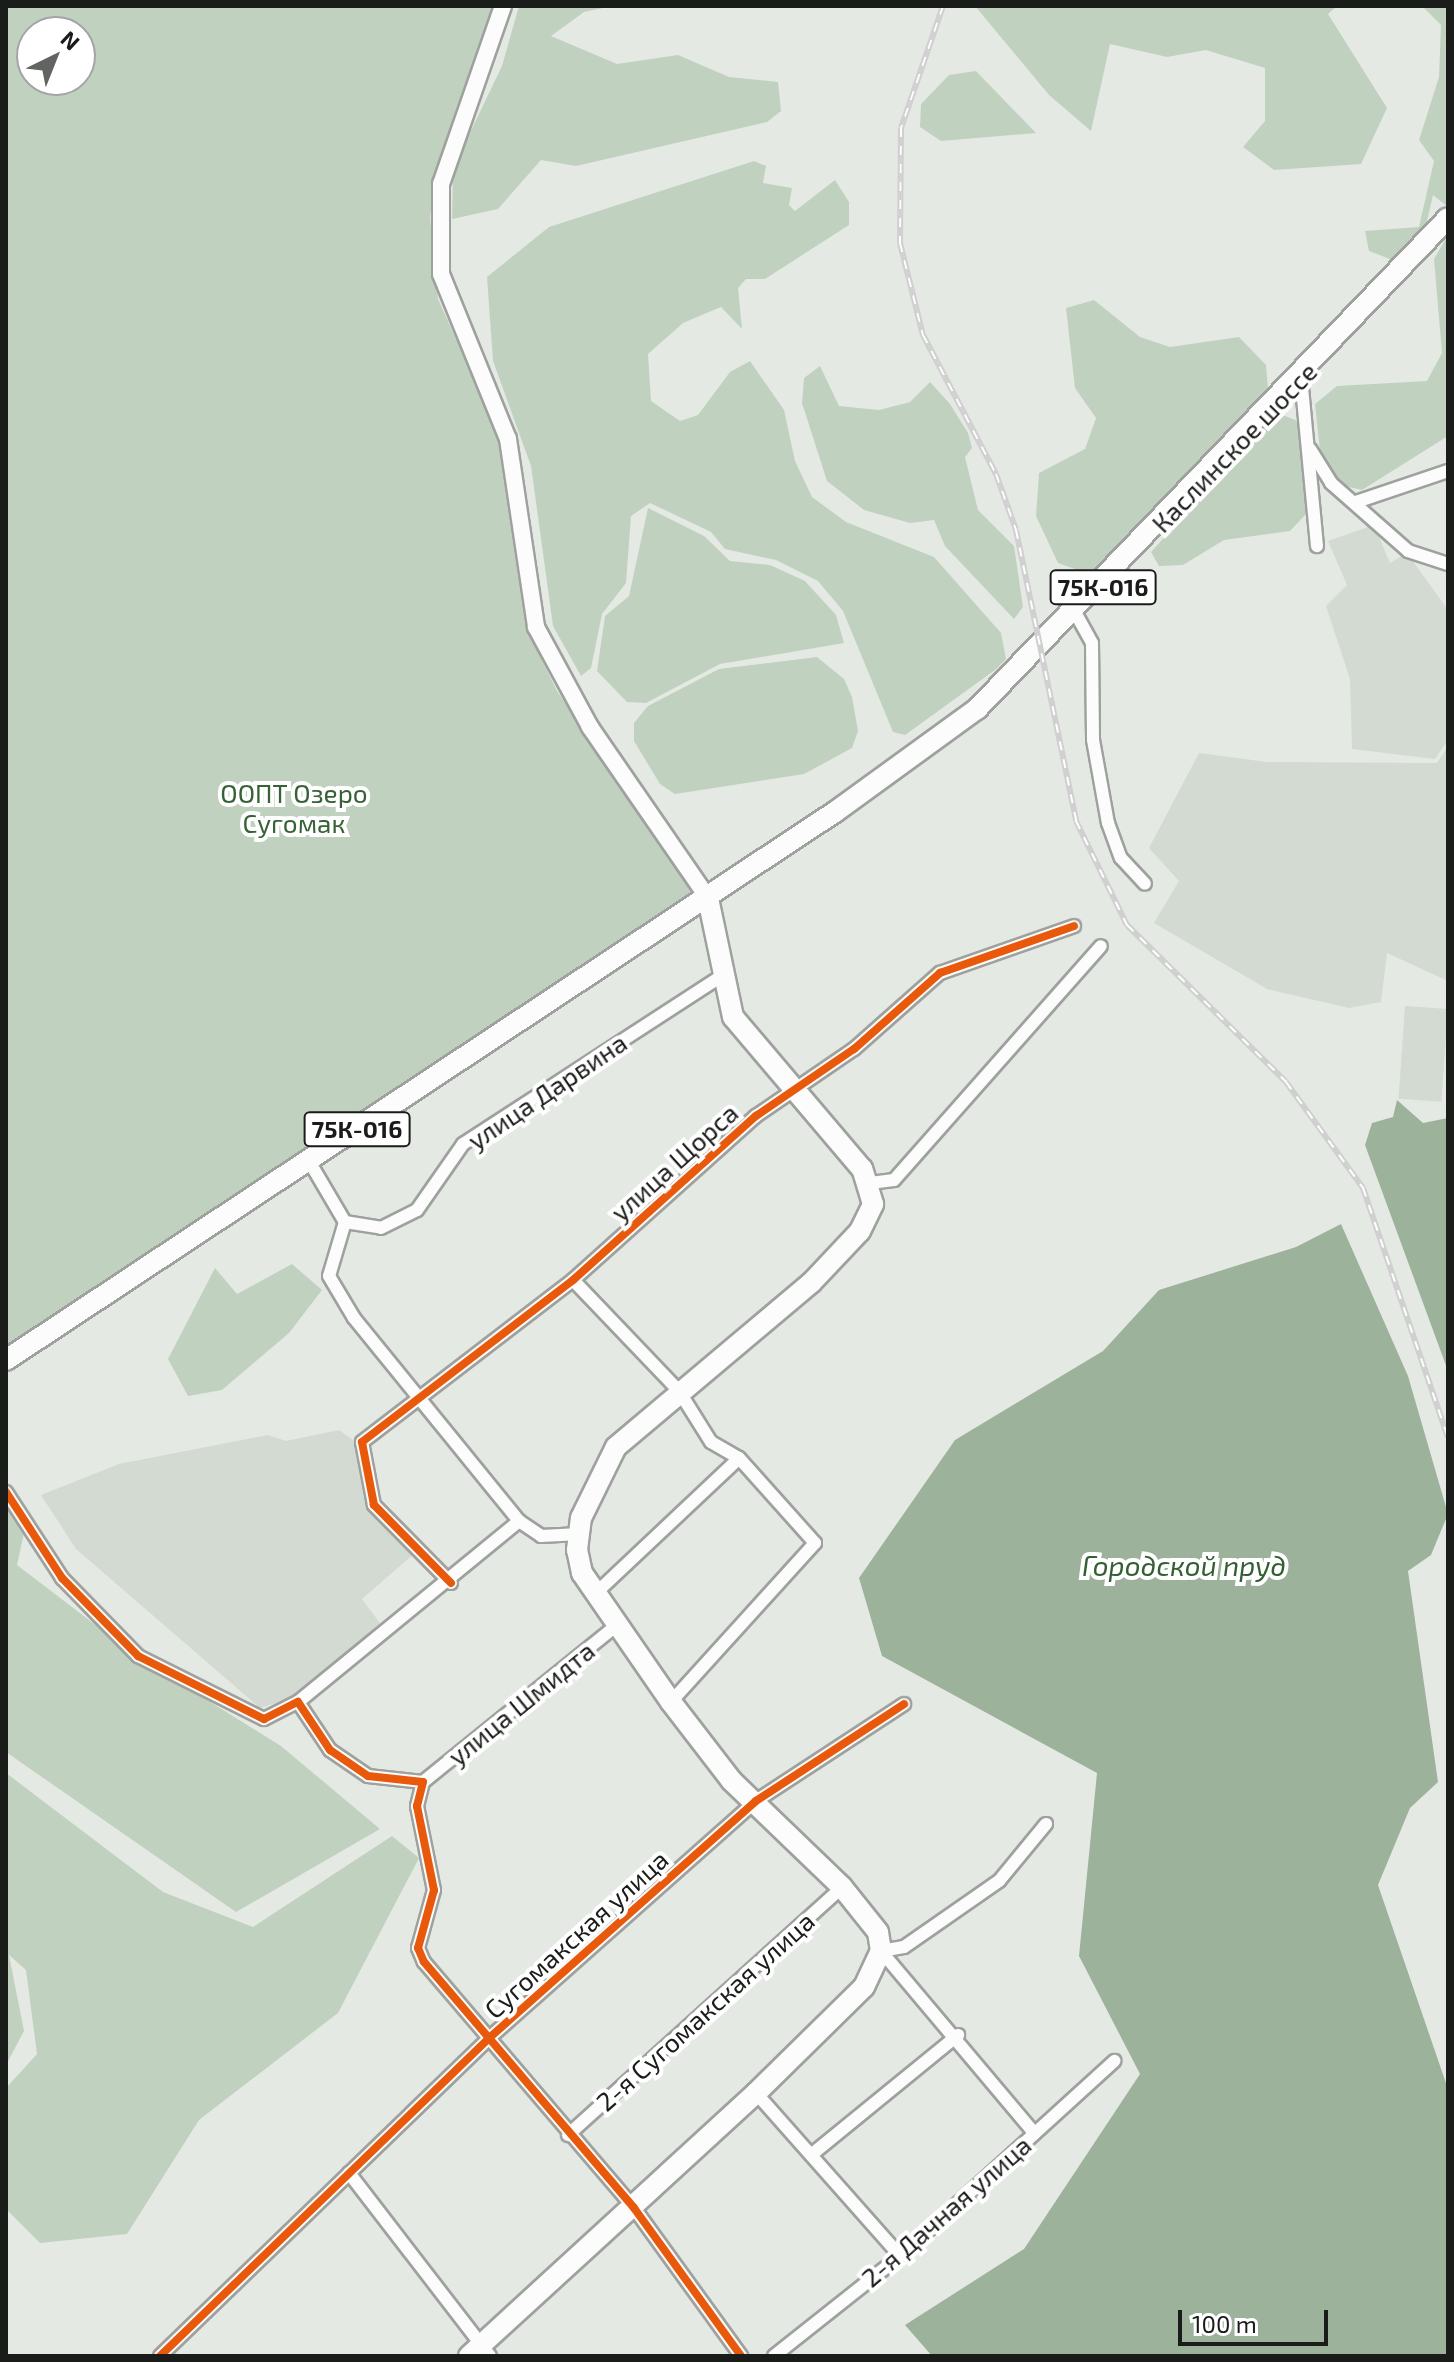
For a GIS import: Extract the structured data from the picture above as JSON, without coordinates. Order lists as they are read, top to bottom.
{
  "streets": {
    "main road": ["Каслинское шоссе", "75К-016"],
    "street": [
      "улица Дарвина",
      "улица Щорса",
      "улица Шмидта",
      "Сугомакская улица",
      "2-я Сугомакская улица",
      "2-я Дачная улица"
    ]
  },
  "crossings": [
    ["Каслинское шоссе", "75К-016"]
  ],
  "water": ["Городской пруд"],
  "parks": ["ООПТ Озеро Сугомак"],
  "scale_bar": "100 m",
  "north": "top right"
}
